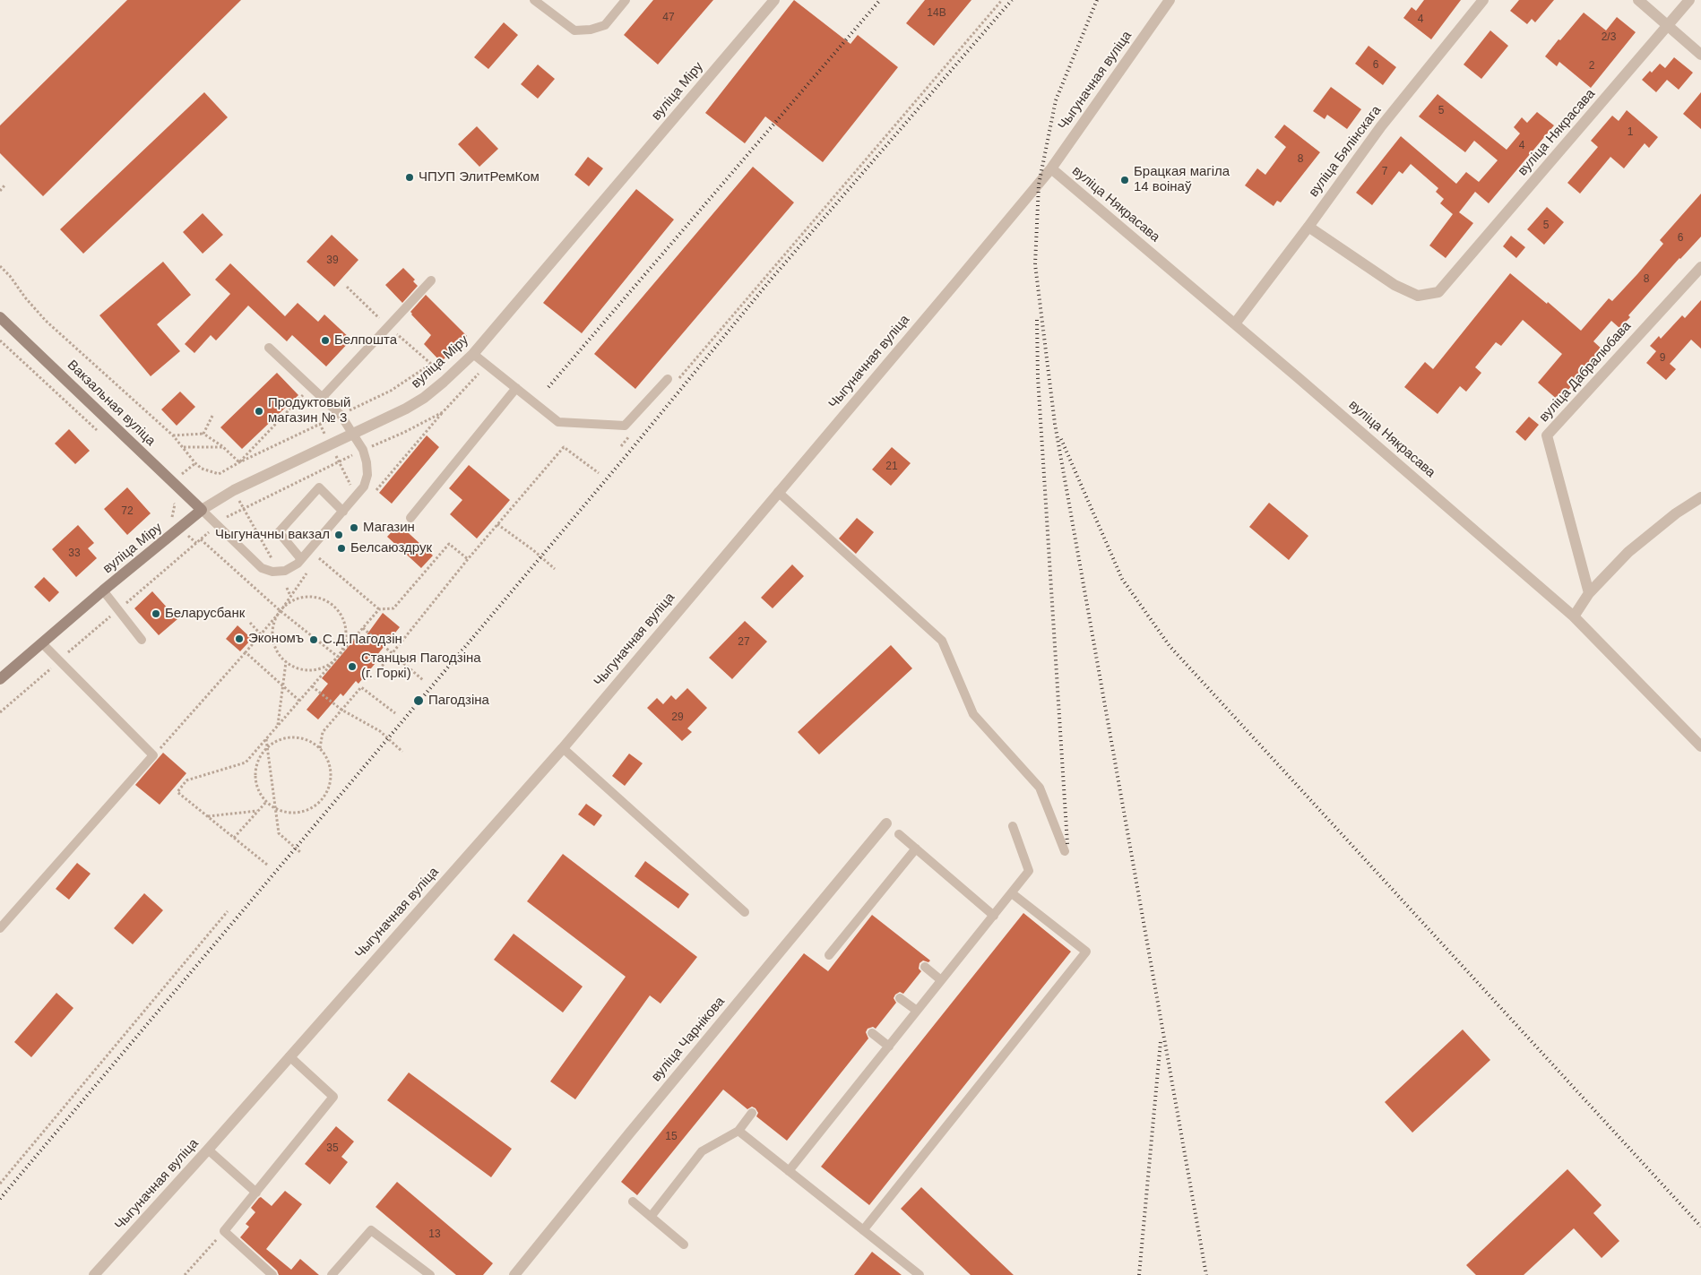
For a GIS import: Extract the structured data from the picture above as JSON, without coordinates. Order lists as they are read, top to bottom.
{
  "streets": {
    "main road": ["вуліца Міру", "Вакзальная вуліца"],
    "street": [
      "Чыгуначная вуліца",
      "вуліца Някрасава",
      "вуліца Бялінскага",
      "вуліца Дабралюбава",
      "вуліца Чарнікова"
    ]
  },
  "crossings": [
    ["Чыгуначная вуліца", "вуліца Някрасава"],
    ["вуліца Міру", "Вакзальная вуліца"],
    ["вуліца Някрасава", "вуліца Бялінскага"]
  ],
  "places": [
    "ЧПУП ЭлитРемКом",
    "Брацкая магіла 14 воінаў",
    "Белпошта",
    "Продуктовый магазин № 3",
    "Магазин",
    "Чыгуначны вакзал",
    "Белсаюздрук",
    "Беларусбанк",
    "Экономъ",
    "С.Д.Пагодзін",
    "Станцыя Пагодзіна (г. Горкі)",
    "Пагодзіна"
  ],
  "house_numbers": [
    "14В",
    "47",
    "4",
    "2/3",
    "6",
    "2",
    "5",
    "1",
    "4",
    "8",
    "7",
    "5",
    "6",
    "39",
    "8",
    "9",
    "21",
    "72",
    "33",
    "27",
    "29",
    "15",
    "35",
    "13"
  ]
}
